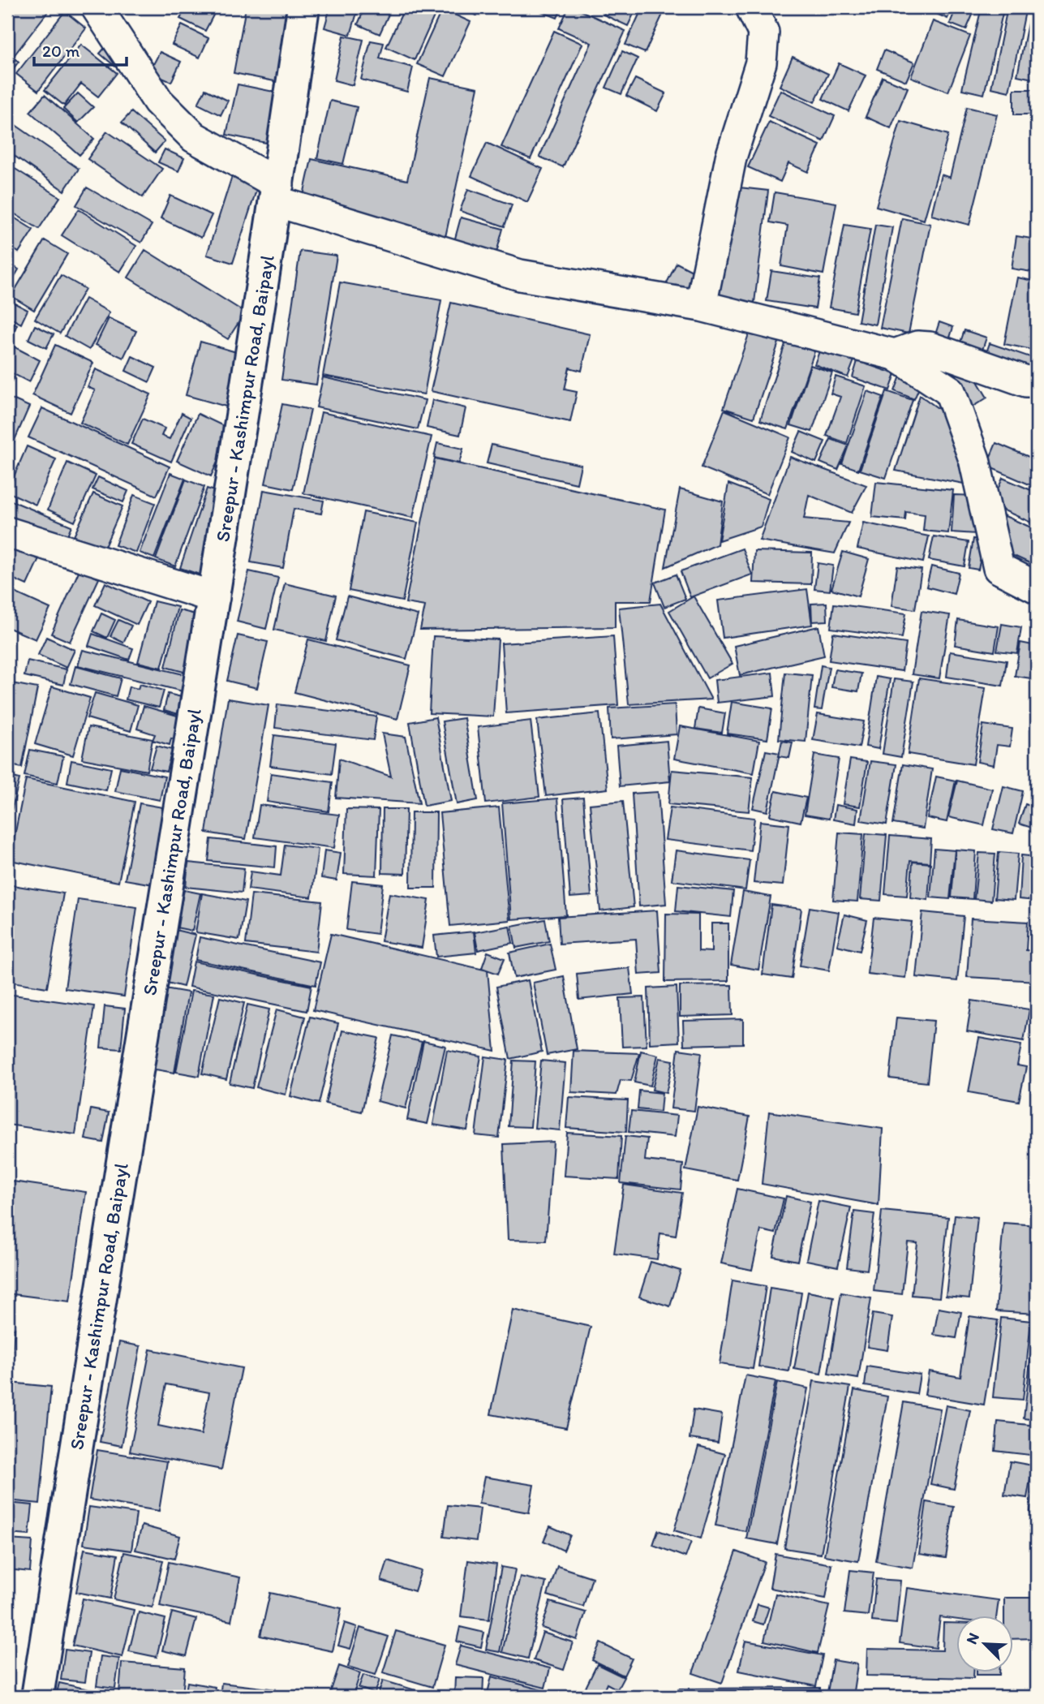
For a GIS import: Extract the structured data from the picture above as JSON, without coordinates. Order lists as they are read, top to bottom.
{
  "streets": {
    "street": ["Sreepur - Kashimpur Road, Baipayl"]
  },
  "scale_bar": "20 m",
  "north": "top left"
}
